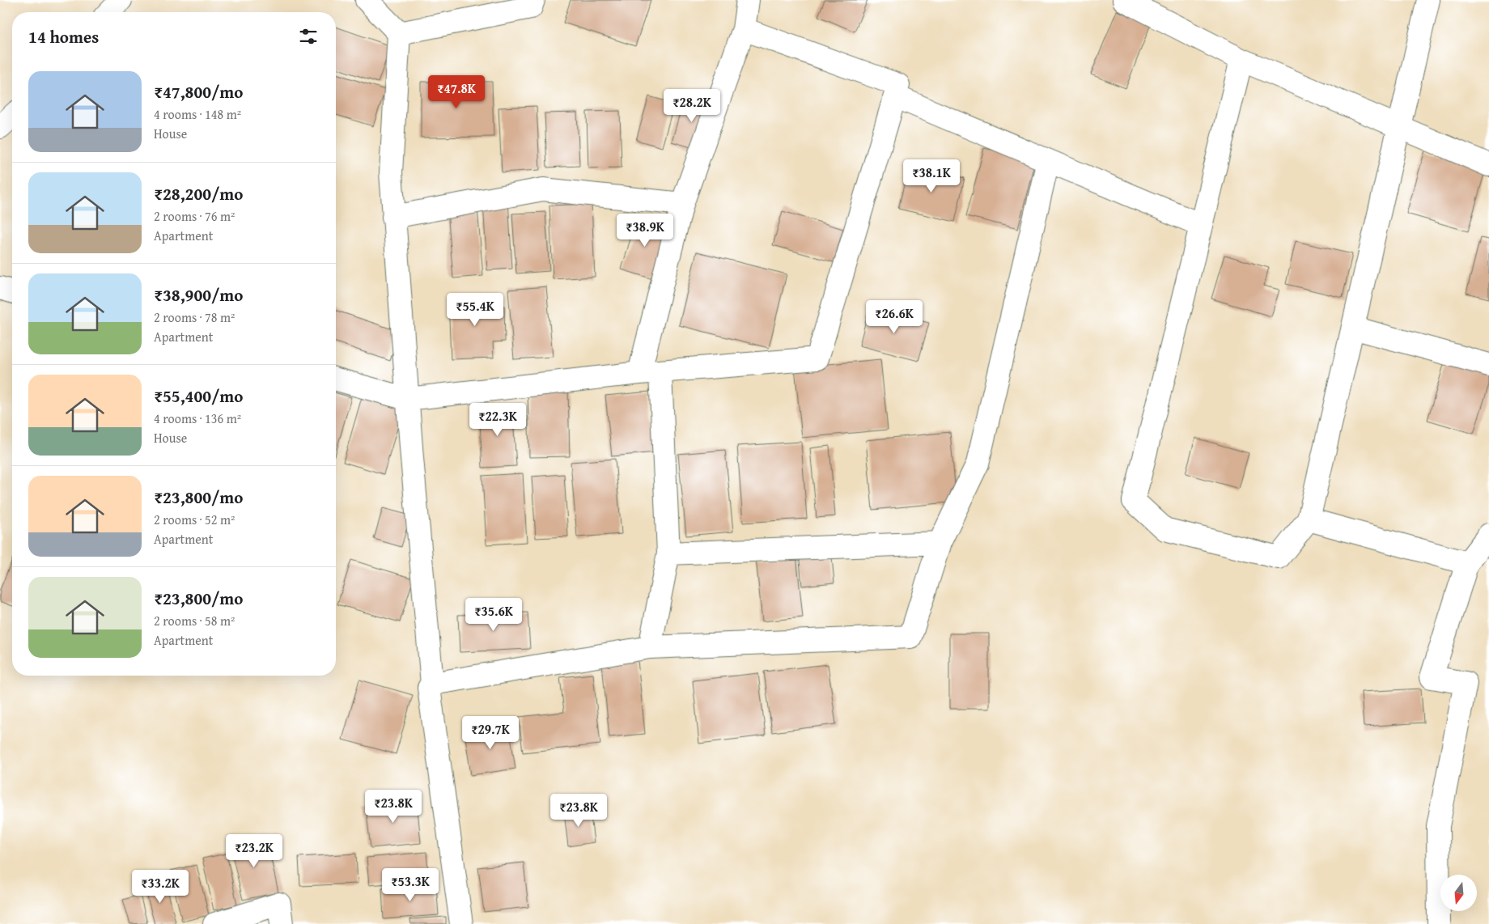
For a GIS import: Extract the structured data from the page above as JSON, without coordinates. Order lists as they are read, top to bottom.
{
  "north": "bottom",
  "page": {
    "heading": "14 homes",
    "list": [
      {
        "name": "₹47,800/mo",
        "note": "4 rooms · 148 m² · House"
      },
      {
        "name": "₹28,200/mo",
        "note": "2 rooms · 76 m² · Apartment"
      },
      {
        "name": "₹38,900/mo",
        "note": "2 rooms · 78 m² · Apartment"
      },
      {
        "name": "₹55,400/mo",
        "note": "4 rooms · 136 m² · House"
      },
      {
        "name": "₹23,800/mo",
        "note": "2 rooms · 52 m² · Apartment"
      },
      {
        "name": "₹23,800/mo",
        "note": "2 rooms · 58 m² · Apartment"
      }
    ],
    "price": [
      "₹47.8K",
      "₹28.2K",
      "₹38.1K",
      "₹38.9K",
      "₹55.4K",
      "₹26.6K",
      "₹22.3K",
      "₹35.6K",
      "₹29.7K",
      "₹23.8K",
      "₹23.8K",
      "₹23.2K",
      "₹53.3K",
      "₹33.2K"
    ]
  }
}
